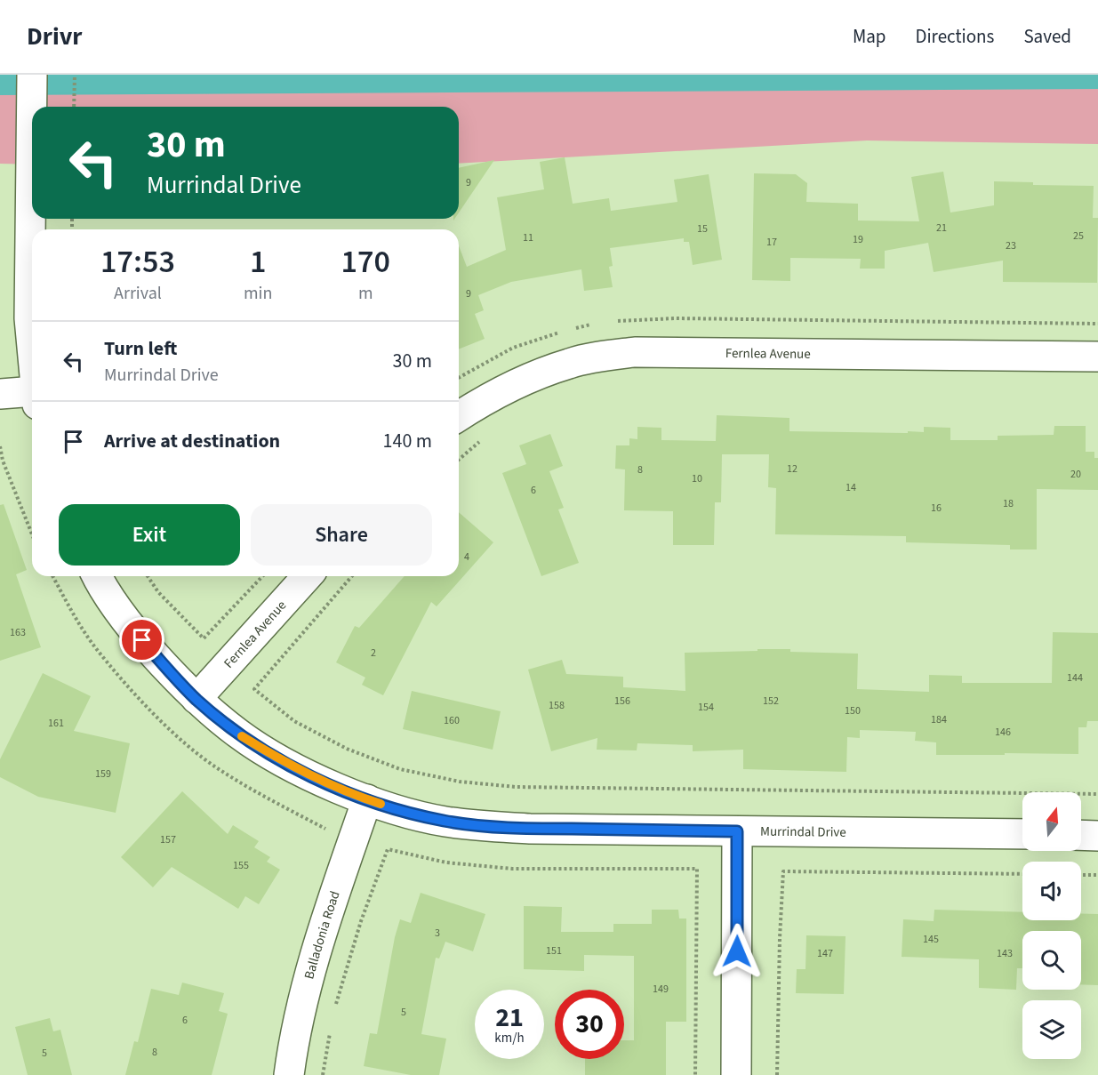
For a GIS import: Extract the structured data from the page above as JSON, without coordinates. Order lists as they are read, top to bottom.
{
  "streets": {
    "street": ["Fernlea Avenue", "Murrindal Drive", "Balladonia Road"]
  },
  "crossings": [
    ["Fernlea Avenue", "Murrindal Drive"],
    ["Murrindal Drive", "Balladonia Road"]
  ],
  "house_numbers": [
    "9",
    "21",
    "15",
    "25",
    "11",
    "19",
    "17",
    "23",
    "9",
    "12",
    "8",
    "20",
    "10",
    "14",
    "6",
    "18",
    "16",
    "4",
    "163",
    "2",
    "144",
    "156",
    "152",
    "158",
    "154",
    "150",
    "184",
    "160",
    "161",
    "146",
    "159",
    "157",
    "155",
    "3",
    "145",
    "151",
    "147",
    "143",
    "149",
    "5",
    "6",
    "8",
    "5"
  ],
  "north": "top",
  "page": {
    "header": "Drivr",
    "nav": ["Map", "Directions", "Saved"],
    "turn": ["30 m", "Murrindal Drive"],
    "eta": [
      "17:53",
      "Arrival",
      "1",
      "min",
      "170",
      "m"
    ],
    "list": [
      {
        "name": "Turn left",
        "note": "Murrindal Drive",
        "value": "30 m"
      },
      {
        "name": "Arrive at destination",
        "value": "140 m"
      }
    ],
    "buttons": ["Exit", "Share"],
    "speed": "21 km/h",
    "limit": "30"
  }
}
